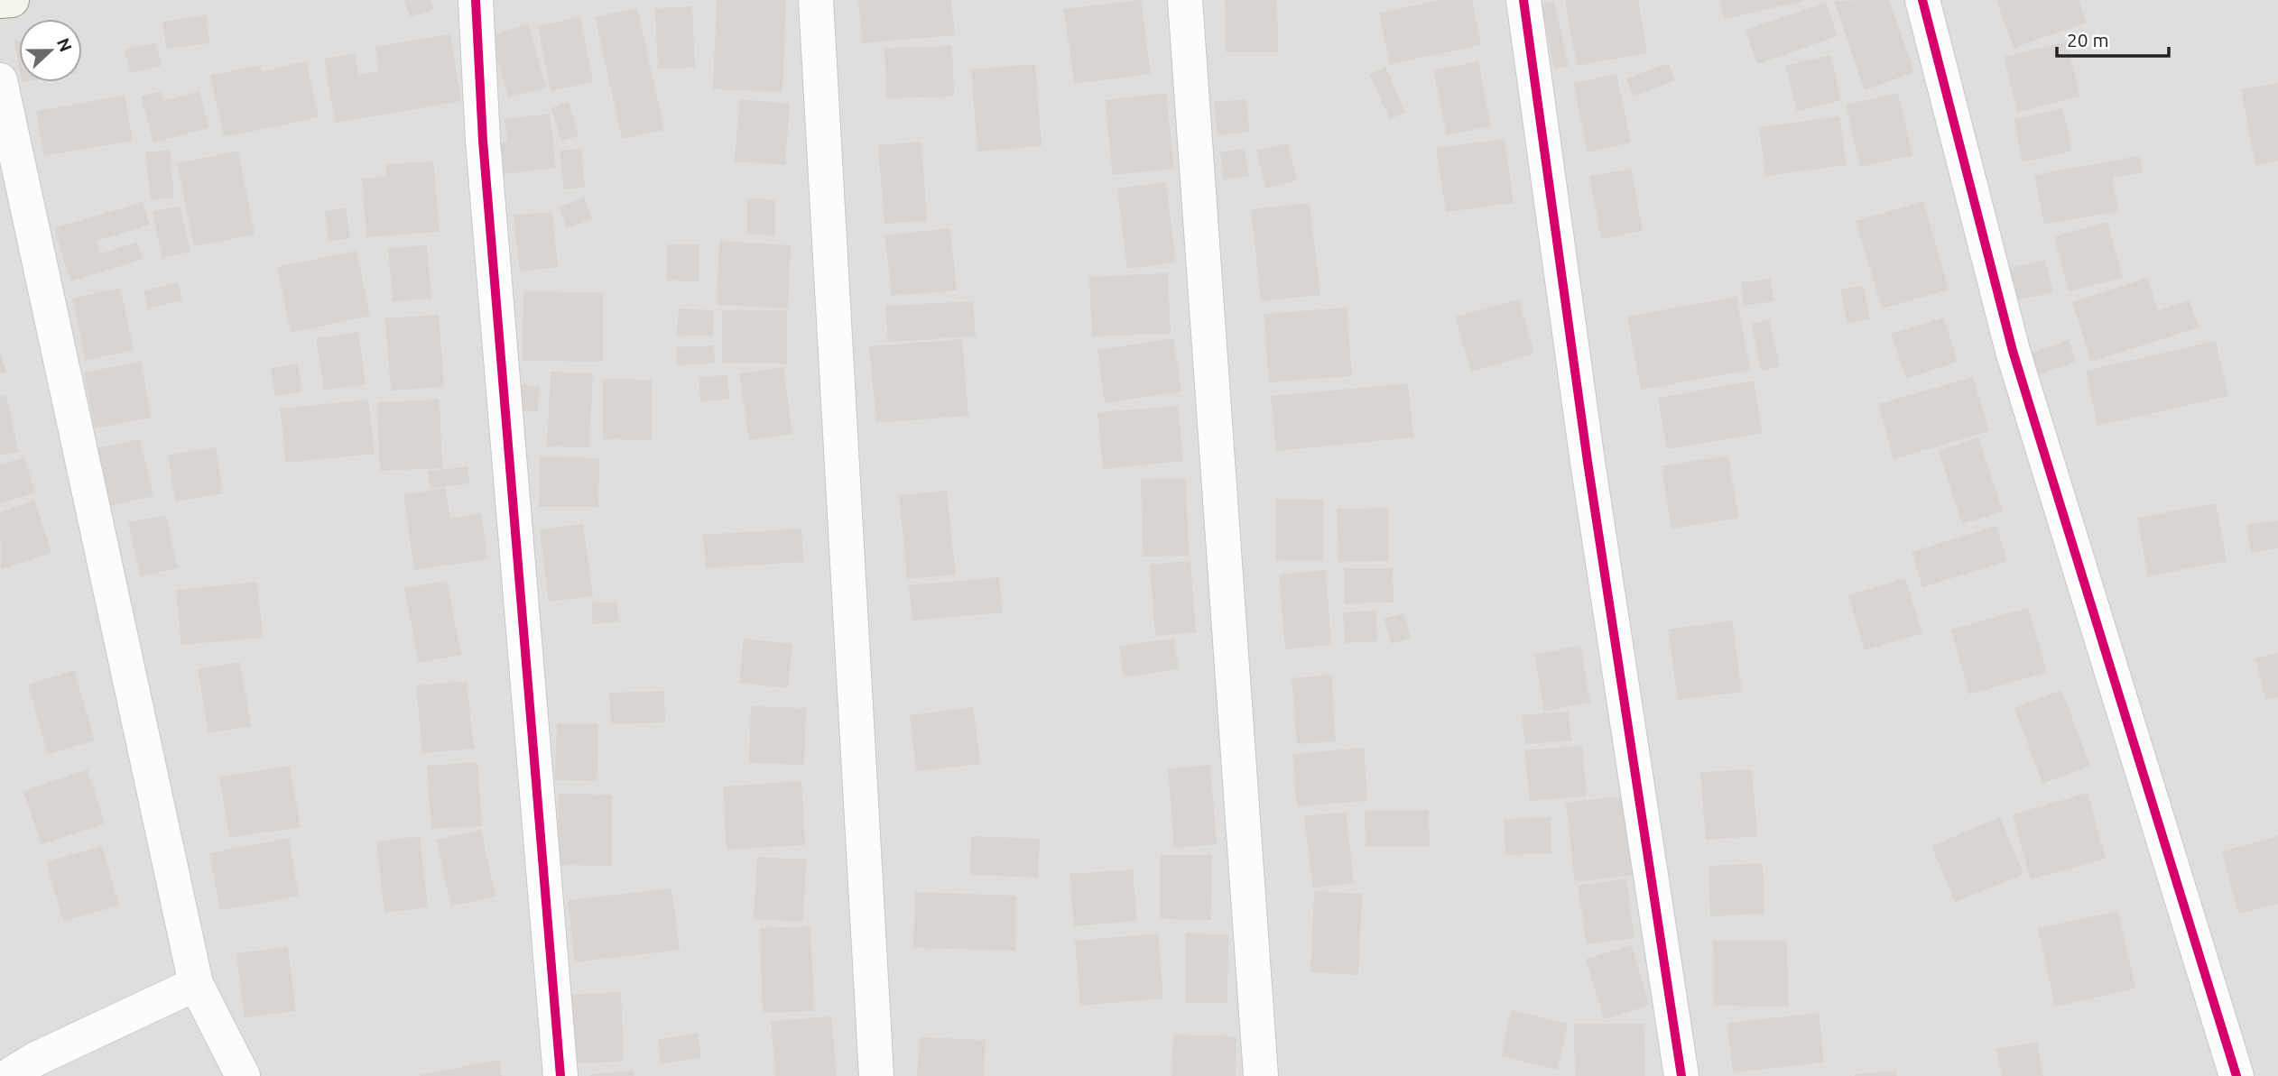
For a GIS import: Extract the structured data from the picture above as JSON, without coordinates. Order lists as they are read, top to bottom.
{
  "scale_bar": "20 m",
  "north": "right"
}
